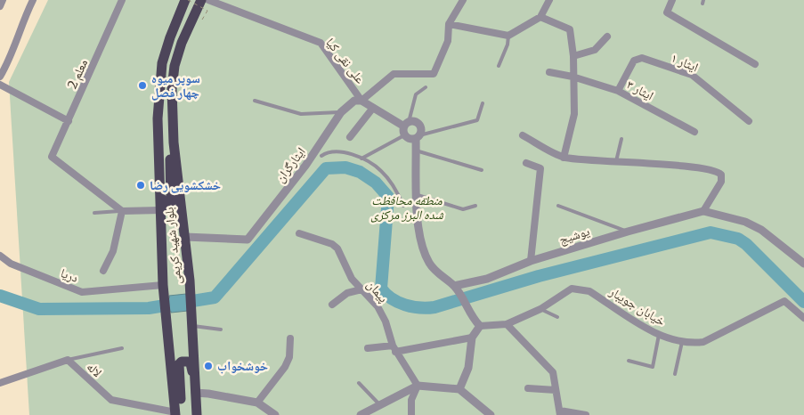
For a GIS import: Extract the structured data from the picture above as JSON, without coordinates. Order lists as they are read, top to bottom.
{
  "streets": {
    "main road": ["بلوار شهید کریمی"],
    "street": [
      "علی نقی کیا",
      "ایثار ۱",
      "معلم 2",
      "ایثار ۳",
      "ایثارگران",
      "یوشیج",
      "دریا",
      "پیمان",
      "خیابان جویبار",
      "لاله"
    ]
  },
  "crossings": [
    ["علی نقی کیا", "ایثارگران"],
    ["ایثار ۱", "ایثار ۳"],
    ["ایثارگران", "بلوار شهید کریمی"],
    ["بلوار شهید کریمی", "دریا"],
    ["بلوار شهید کریمی", "لاله"]
  ],
  "parks": ["منطقه محافظت شده البرز مرکزی"],
  "places": ["سوپر ميوه چهار فصل", "خشکشویی رضا", "خوشخواب"]
}
